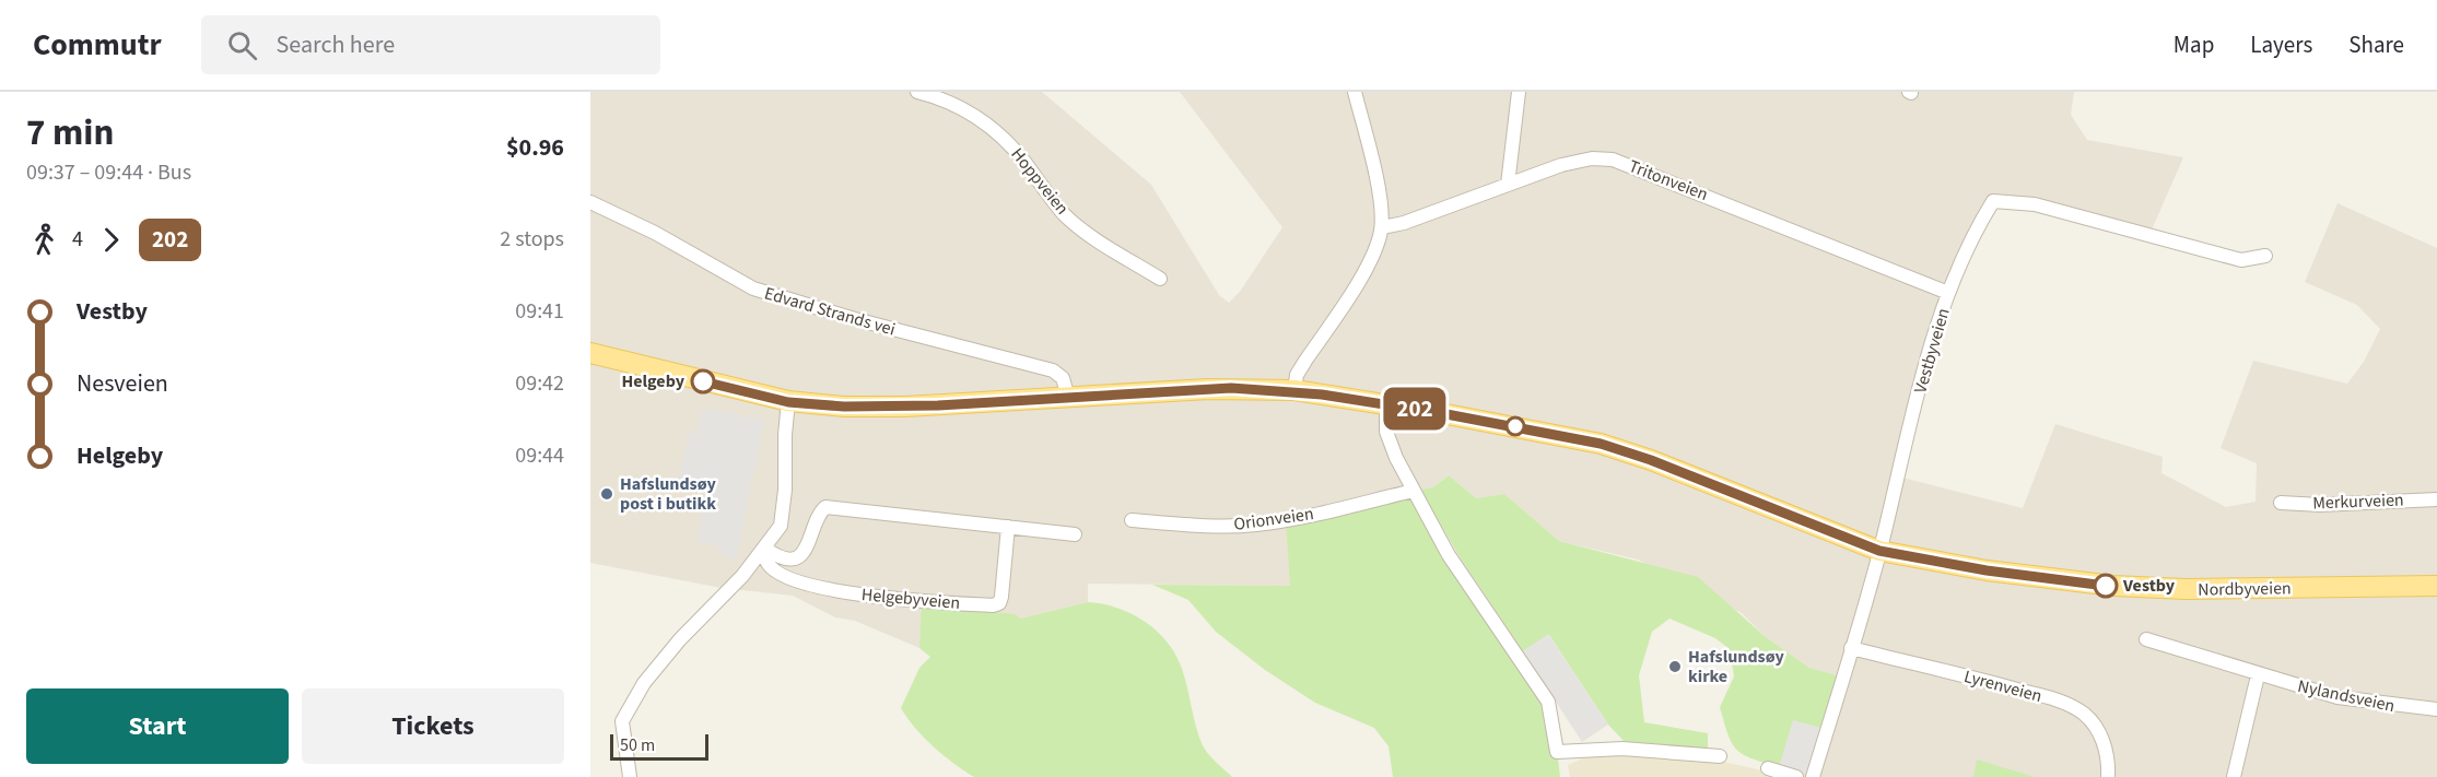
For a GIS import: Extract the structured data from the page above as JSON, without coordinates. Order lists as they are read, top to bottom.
{
  "streets": {
    "main road": ["Nordbyveien"],
    "street": [
      "Tritonveien",
      "Hoppveien",
      "Edvard Strands vei",
      "Vestbyveien",
      "Merkurveien",
      "Orionveien",
      "Helgebyveien",
      "Lyrenveien",
      "Nylandsveien"
    ]
  },
  "crossings": [
    ["Tritonveien", "Vestbyveien"],
    ["Edvard Strands vei", "Nordbyveien"],
    ["Vestbyveien", "Nordbyveien"],
    ["Vestbyveien", "Lyrenveien"]
  ],
  "places": [
    "Helgeby",
    "Hafslundsøy post i butikk",
    "Vestby",
    "Hafslundsøy kirke"
  ],
  "lines": ["bus line 202"],
  "scale_bar": "50 m",
  "page": {
    "header": "Commutr",
    "search": "Search here",
    "nav": ["Map", "Layers", "Share"],
    "heading": ["7 min", "09:37 – 09:44 · Bus", "$0.96"],
    "on_map": "202",
    "legs": ["4", "202", "2 stops"],
    "list": [
      {
        "name": "Vestby",
        "value": "09:41"
      },
      {
        "name": "Nesveien",
        "value": "09:42"
      },
      {
        "name": "Helgeby",
        "value": "09:44"
      }
    ],
    "buttons": ["Start", "Tickets"],
    "scale": "50 m"
  }
}
